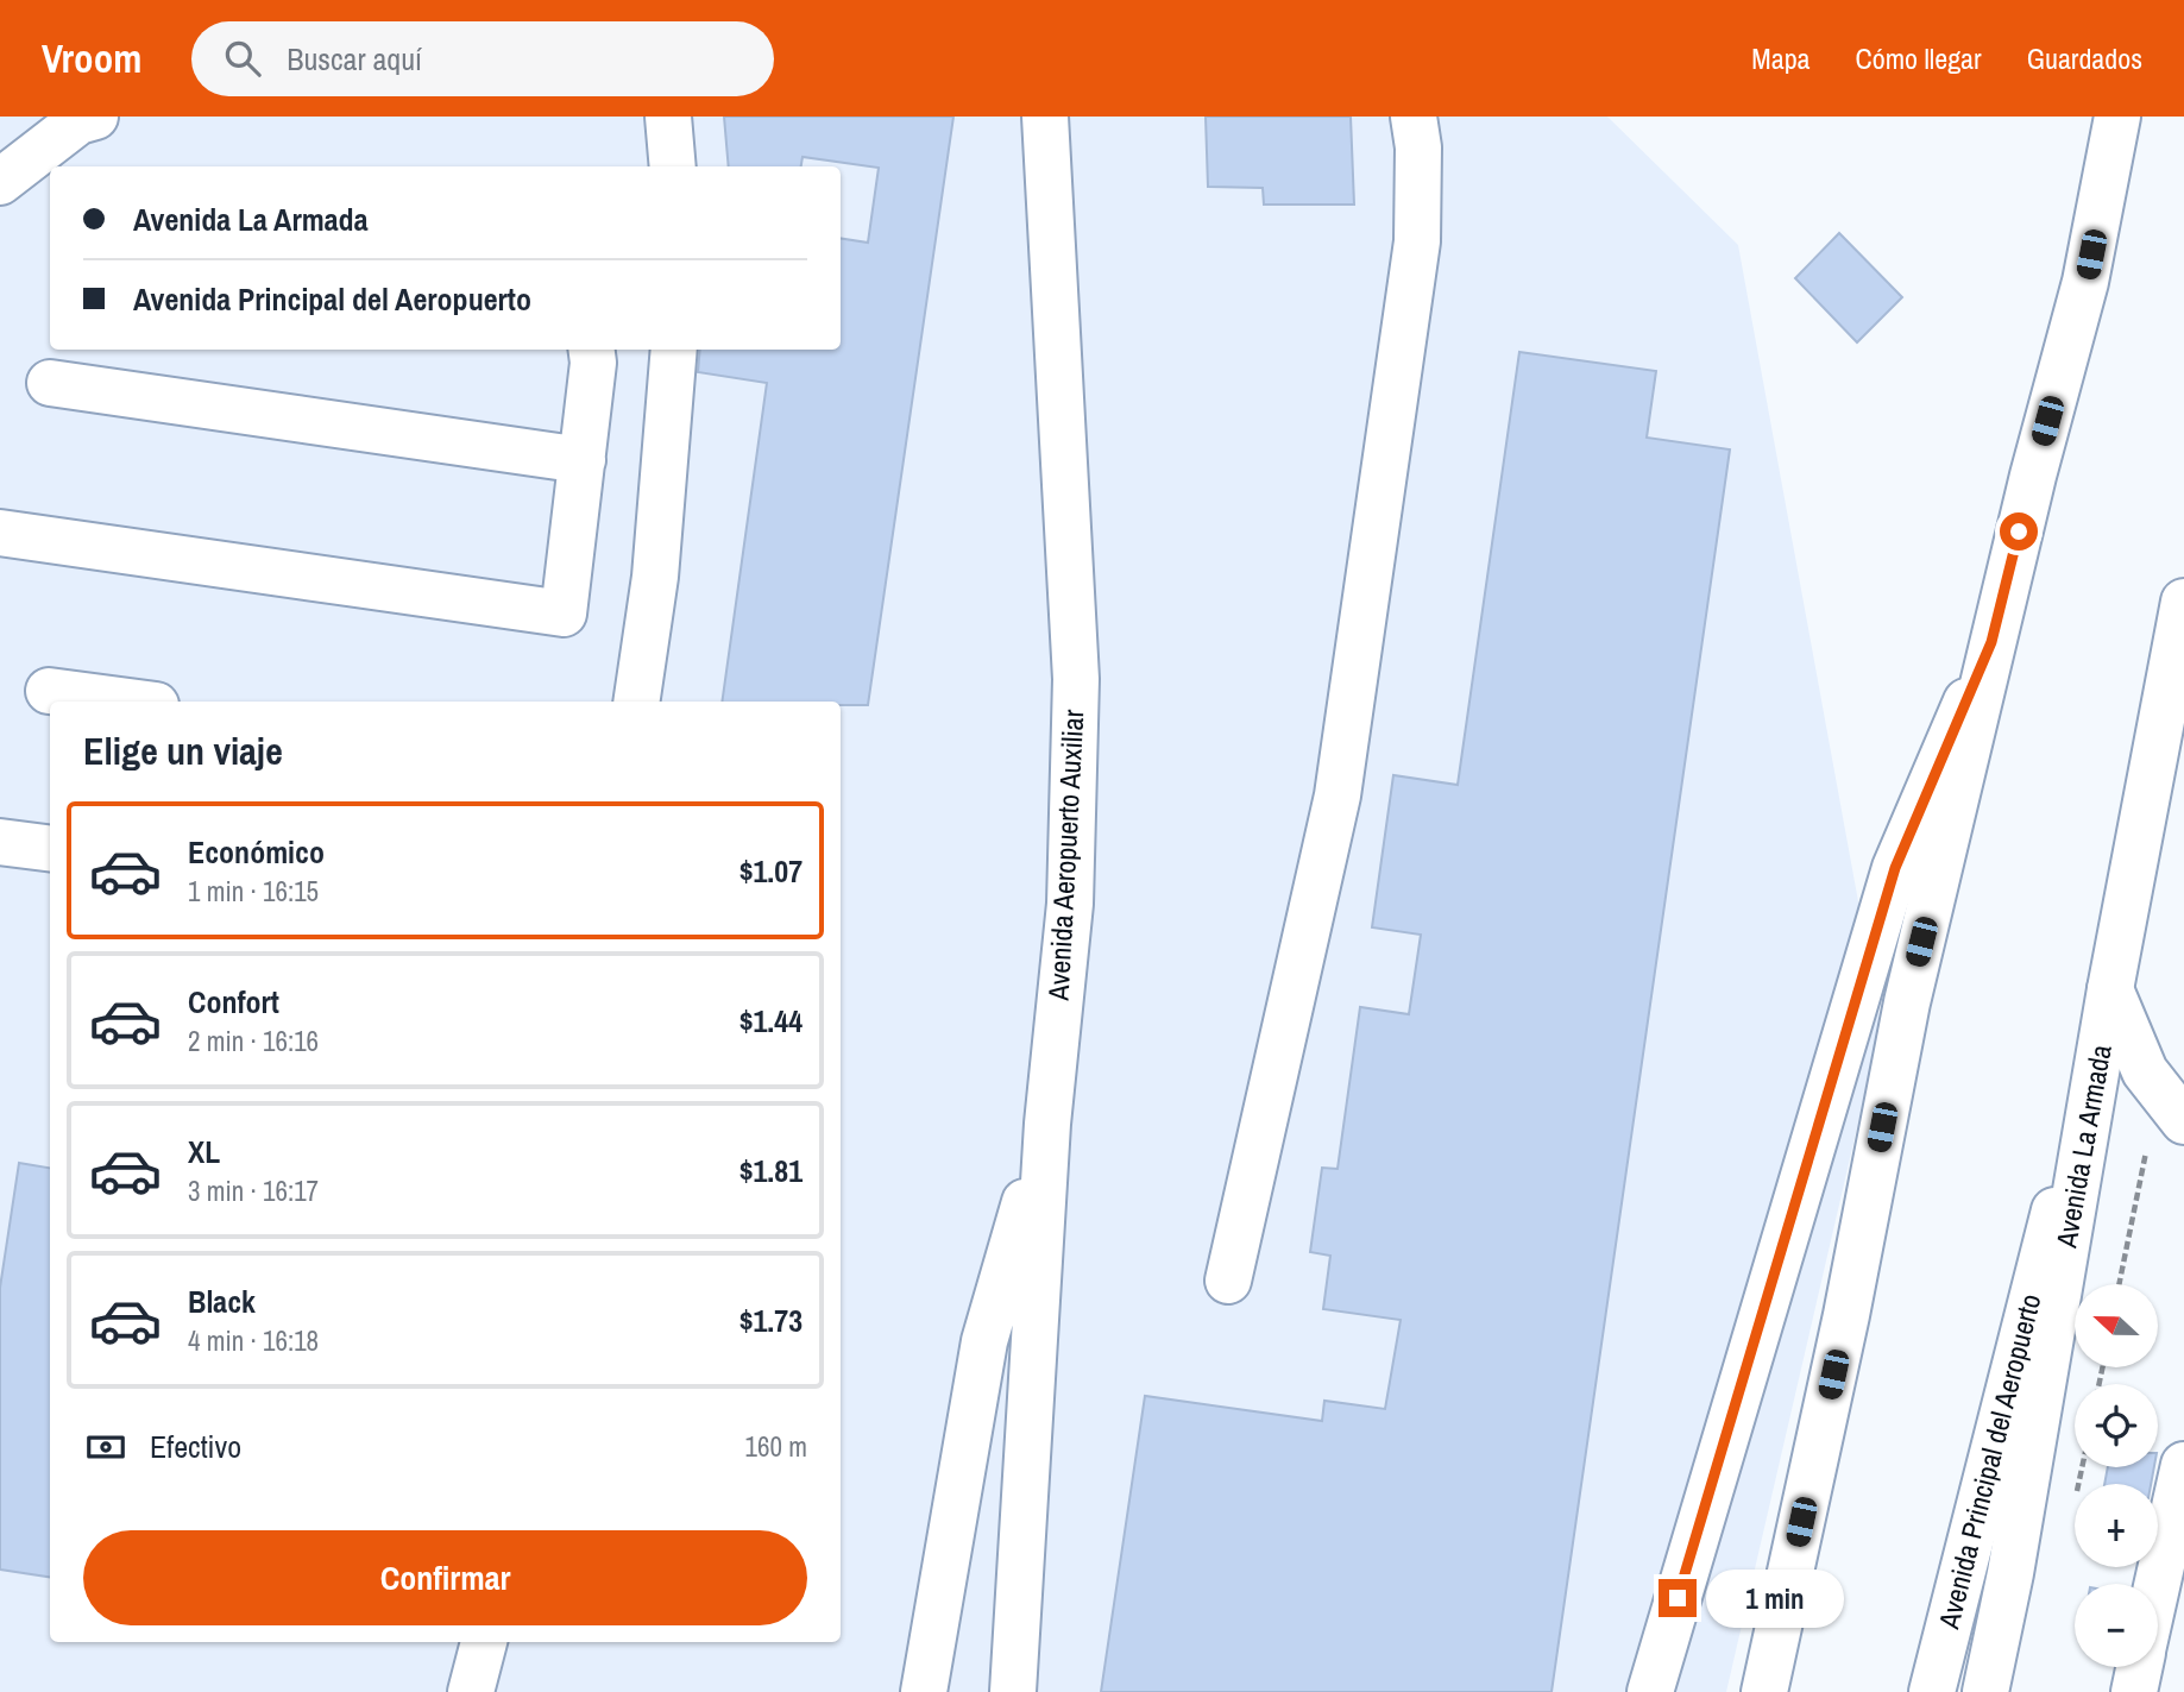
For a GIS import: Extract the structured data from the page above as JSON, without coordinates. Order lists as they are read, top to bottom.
{
  "streets": {
    "main road": ["Avenida Aeropuerto Auxiliar", "Avenida La Armada", "Avenida Principal del Aeropuerto"]
  },
  "crossings": [
    ["Avenida La Armada", "Avenida Principal del Aeropuerto"]
  ],
  "north": "left",
  "page": {
    "header": "Vroom",
    "search": "Buscar aquí",
    "nav": ["Mapa", "Cómo llegar", "Guardados"],
    "banner": ["Avenida La Armada", "Avenida Principal del Aeropuerto"],
    "heading": "Elige un viaje",
    "list": [
      {
        "name": "Económico",
        "note": "1 min · 16:15",
        "value": "$1.07"
      },
      {
        "name": "Confort",
        "note": "2 min · 16:16",
        "value": "$1.44"
      },
      {
        "name": "XL",
        "note": "3 min · 16:17",
        "value": "$1.81"
      },
      {
        "name": "Black",
        "note": "4 min · 16:18",
        "value": "$1.73"
      }
    ],
    "map_buttons": ["+", "−"],
    "pay": ["Efectivo", "160 m"],
    "buttons": "Confirmar",
    "bubble": "1 min"
  }
}
